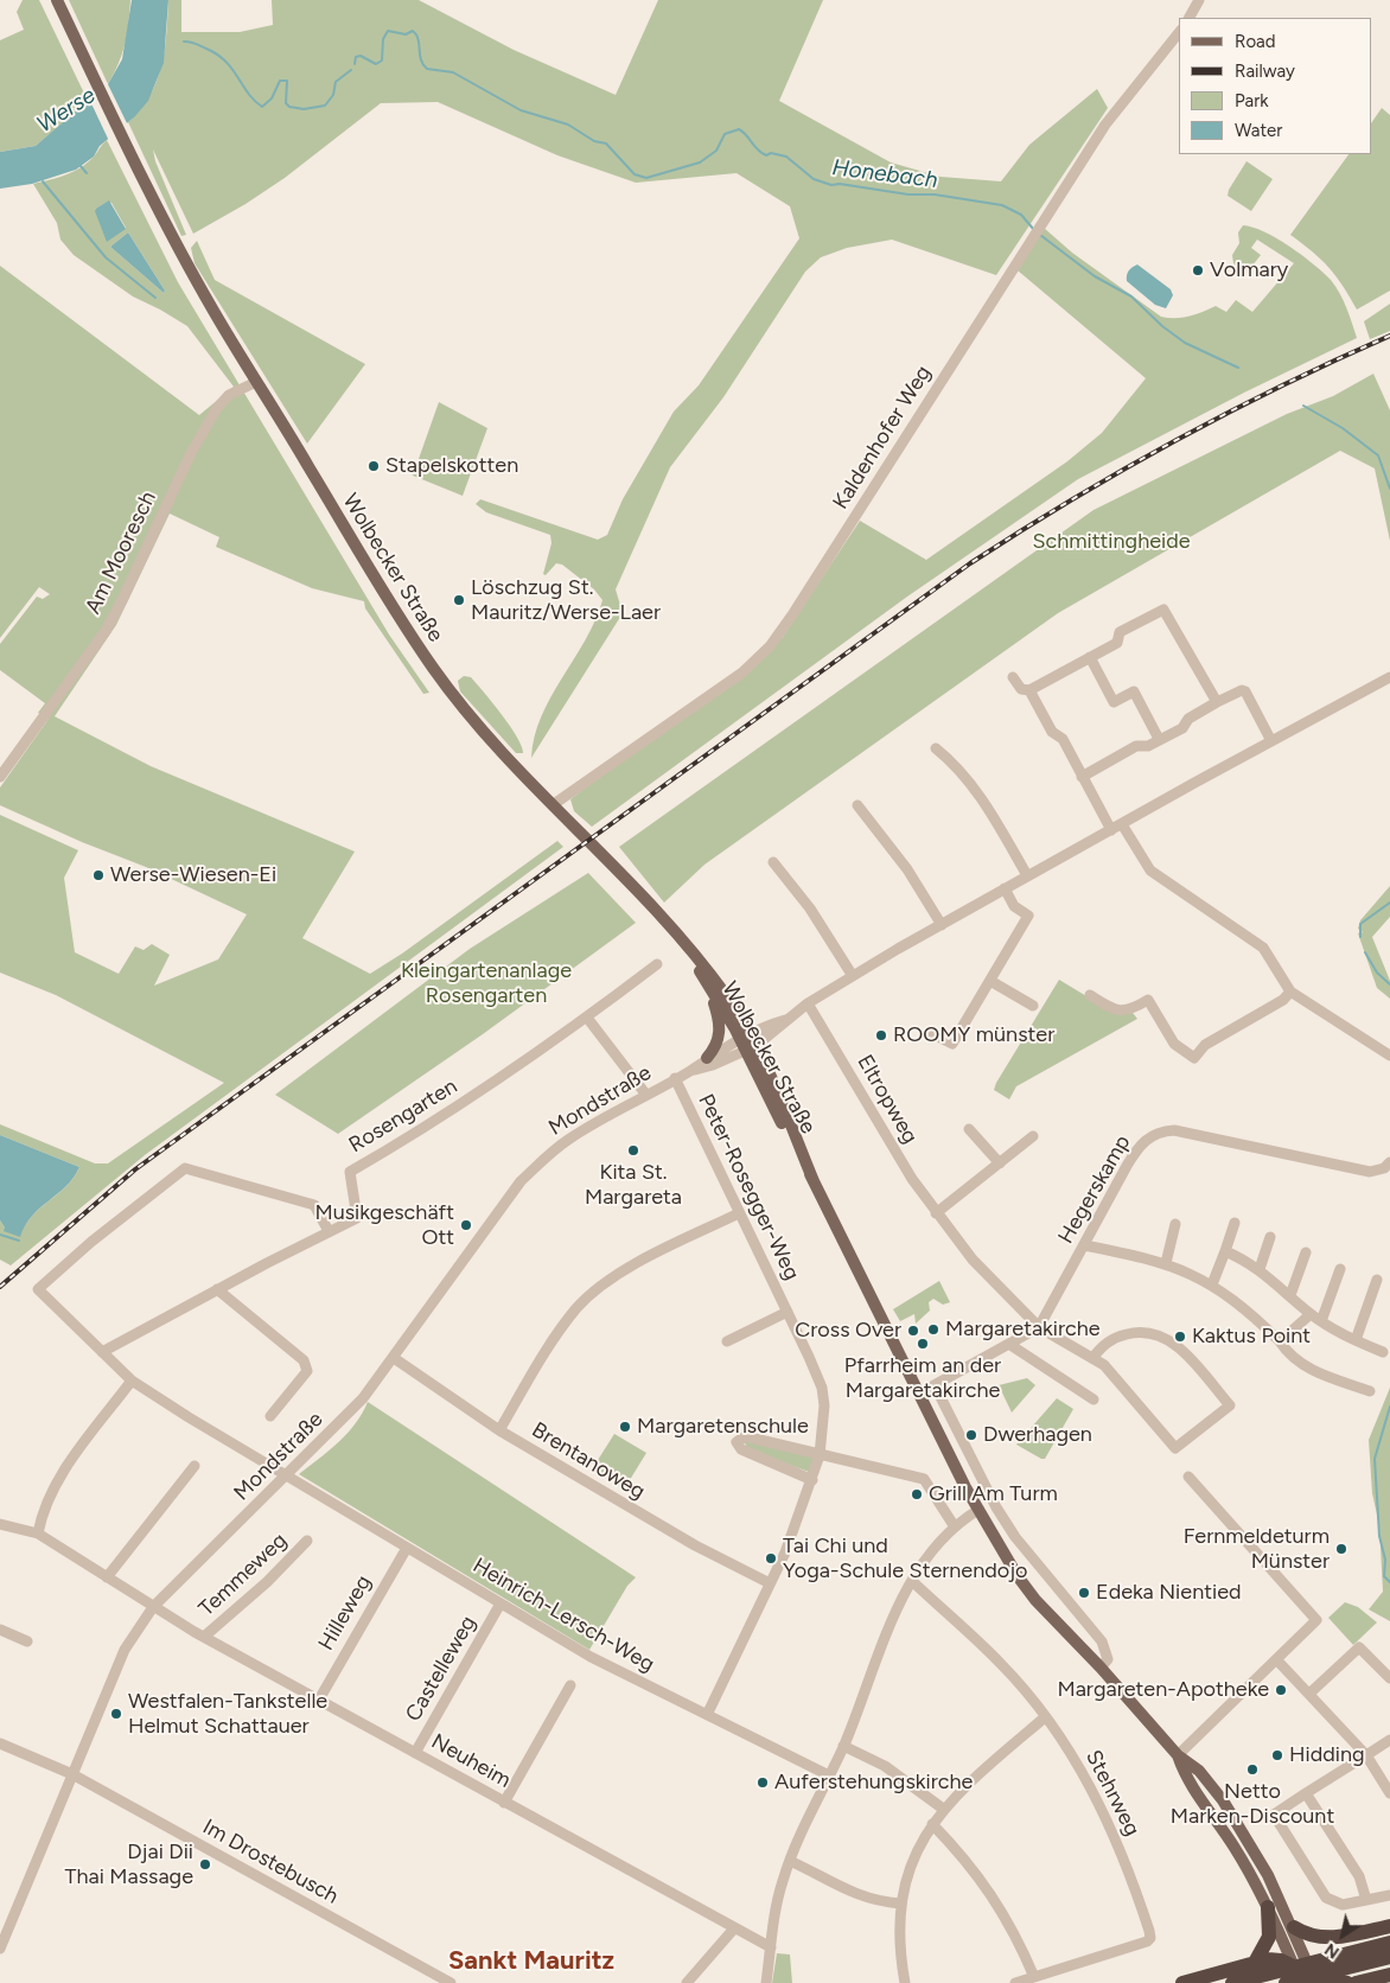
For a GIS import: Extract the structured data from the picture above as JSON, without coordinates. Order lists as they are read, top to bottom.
{
  "streets": {
    "main road": ["Wolbecker Straße"],
    "street": [
      "Kaldenhofer Weg",
      "Am Mooresch",
      "Eltropweg",
      "Mondstraße",
      "Rosengarten",
      "Peter-Rosegger-Weg",
      "Hegerskamp",
      "Brentanoweg",
      "Temmeweg",
      "Hilleweg",
      "Heinrich-Lersch-Weg",
      "Castelleweg",
      "Neuheim",
      "Stehrweg",
      "Im Drostebusch"
    ]
  },
  "crossings": [
    ["Kaldenhofer Weg", "Wolbecker Straße"],
    ["Am Mooresch", "Wolbecker Straße"],
    ["Wolbecker Straße", "Mondstraße"],
    ["Wolbecker Straße", "Hegerskamp"],
    ["Eltropweg", "Hegerskamp"],
    ["Mondstraße", "Peter-Rosegger-Weg"],
    ["Mondstraße", "Brentanoweg"],
    ["Mondstraße", "Heinrich-Lersch-Weg"],
    ["Mondstraße", "Neuheim"],
    ["Mondstraße", "Im Drostebusch"],
    ["Rosengarten", "Heinrich-Lersch-Weg"],
    ["Peter-Rosegger-Weg", "Brentanoweg"],
    ["Peter-Rosegger-Weg", "Heinrich-Lersch-Weg"],
    ["Temmeweg", "Neuheim"],
    ["Hilleweg", "Heinrich-Lersch-Weg"],
    ["Hilleweg", "Neuheim"],
    ["Heinrich-Lersch-Weg", "Castelleweg"],
    ["Castelleweg", "Neuheim"]
  ],
  "districts": ["Sankt Mauritz"],
  "water": ["Werse", "Honebach"],
  "parks": ["Schmittingheide", "Kleingartenanlage Rosengarten"],
  "places": [
    "Volmary",
    "Stapelskotten",
    "Löschzug St. Mauritz/Werse-Laer",
    "Werse-Wiesen-Ei",
    "ROOMY münster",
    "Kita St. Margareta",
    "Musikgeschäft Ott",
    "Margaretakirche",
    "Cross Over",
    "Kaktus Point",
    "Pfarrheim an der Margaretakirche",
    "Margaretenschule",
    "Dwerhagen",
    "Grill Am Turm",
    "Fernmeldeturm Münster",
    "Tai Chi und Yoga-Schule Sternendojo",
    "Edeka Nientied",
    "Margareten-Apotheke",
    "Westfalen-Tankstelle Helmut Schattauer",
    "Hidding",
    "Netto Marken-Discount",
    "Auferstehungskirche",
    "Djai Dii Thai Massage"
  ],
  "legend": [
    "Road",
    "Railway",
    "Park",
    "Water"
  ],
  "north": "bottom left"
}
